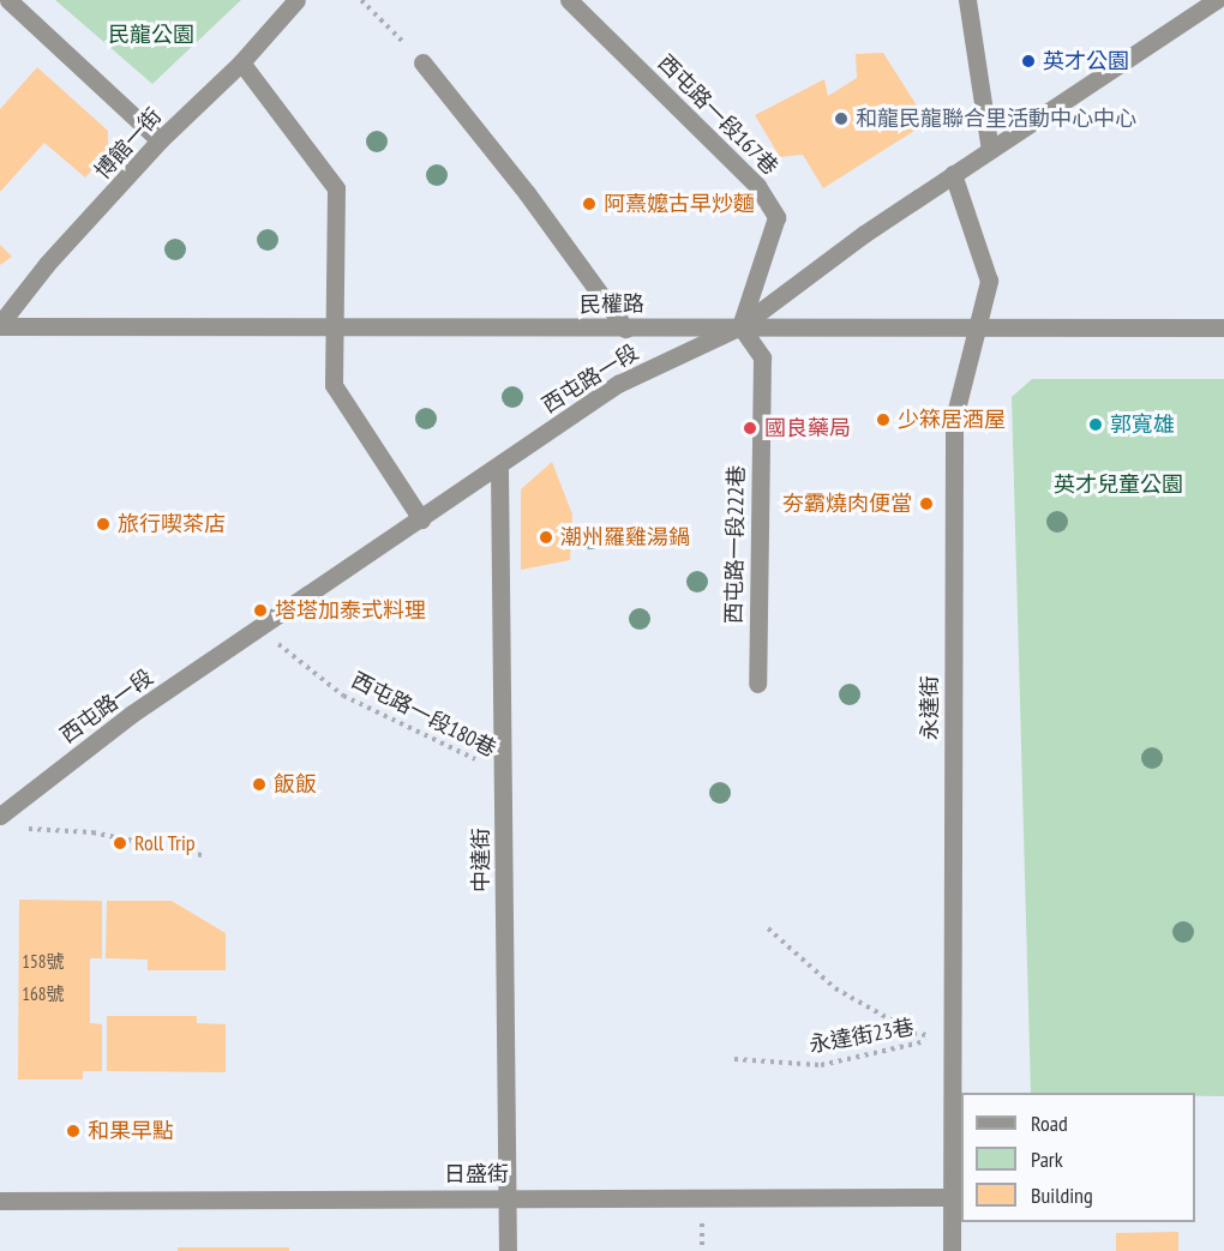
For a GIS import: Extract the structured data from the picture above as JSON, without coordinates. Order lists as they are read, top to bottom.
{
  "streets": {
    "street": [
      "西屯路一段167巷",
      "博館一街",
      "民權路",
      "西屯路一段",
      "西屯路一段222巷",
      "永達街",
      "中達街",
      "日盛街"
    ],
    "path": ["西屯路一段180巷", "永達街23巷"]
  },
  "crossings": [
    ["西屯路一段167巷", "民權路"],
    ["西屯路一段167巷", "西屯路一段"],
    ["西屯路一段167巷", "西屯路一段222巷"],
    ["博館一街", "民權路"],
    ["民權路", "西屯路一段"],
    ["民權路", "西屯路一段222巷"],
    ["民權路", "永達街"],
    ["西屯路一段", "西屯路一段222巷"],
    ["西屯路一段", "永達街"],
    ["西屯路一段", "西屯路一段180巷"],
    ["西屯路一段", "中達街"],
    ["永達街", "永達街23巷"],
    ["永達街", "日盛街"],
    ["西屯路一段180巷", "中達街"],
    ["中達街", "日盛街"]
  ],
  "parks": ["民龍公園", "英才兒童公園"],
  "places": [
    "英才公園",
    "和龍民龍聯合里活動中心中心",
    "阿熹嬤古早炒麵",
    "少箖居酒屋",
    "郭寬雄",
    "國良藥局",
    "夯霸燒肉便當",
    "旅行喫茶店",
    "潮州羅雞湯鍋",
    "塔塔加泰式料理",
    "飯飯",
    "Roll Trip",
    "和果早點"
  ],
  "house_numbers": ["158號", "168號"],
  "legend": ["Road", "Park", "Building"]
}
